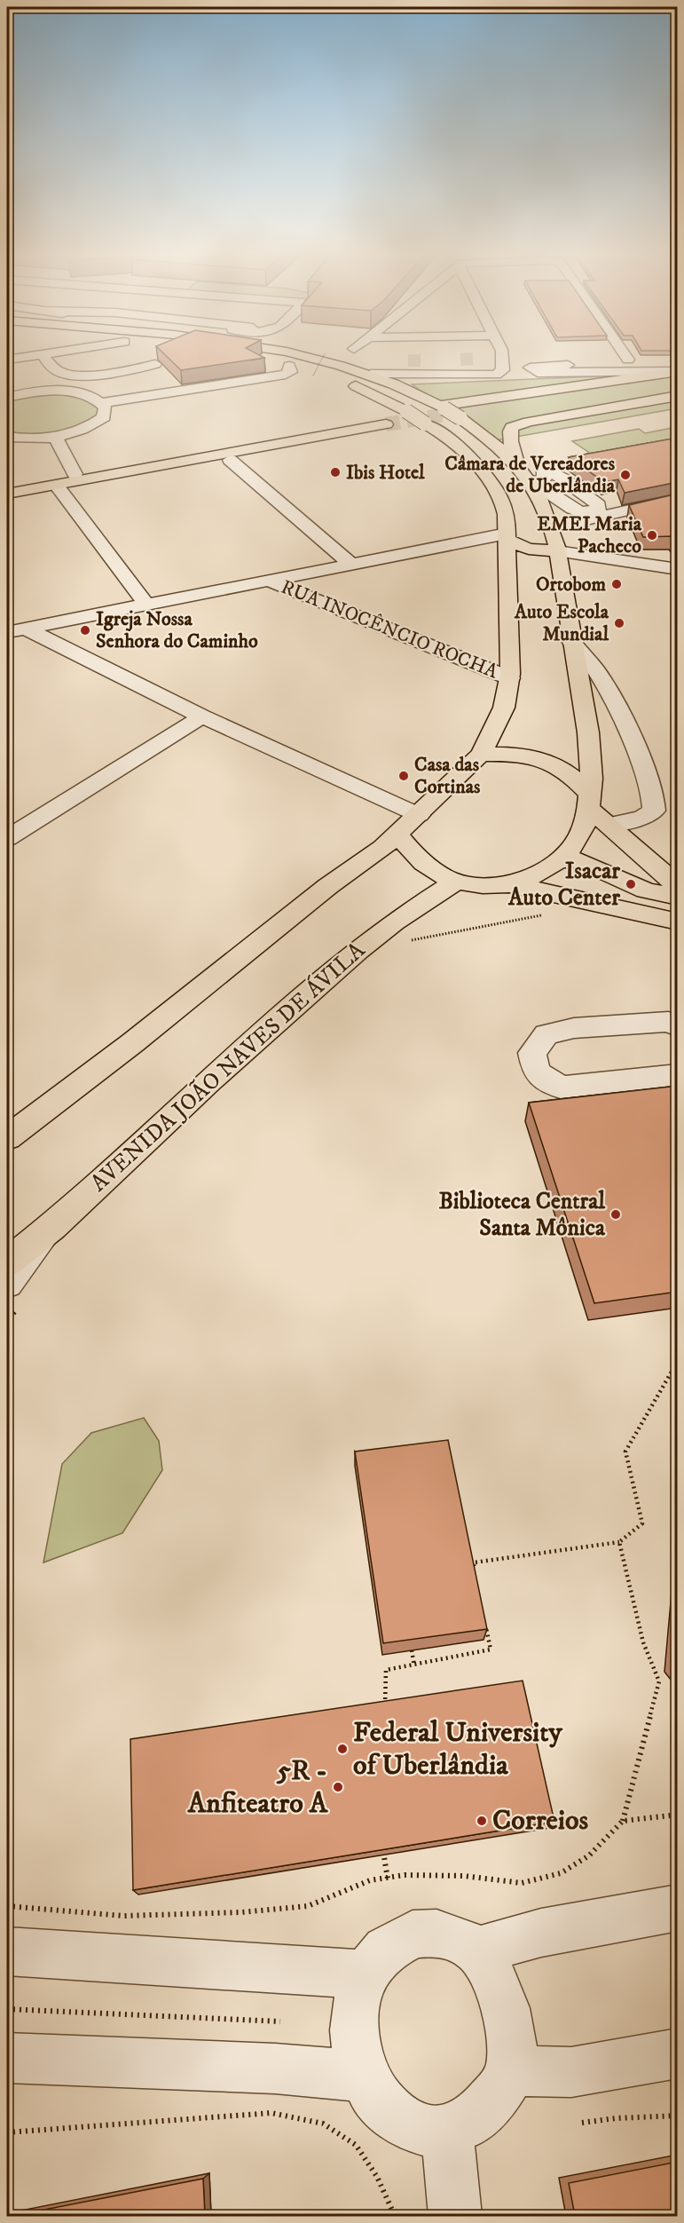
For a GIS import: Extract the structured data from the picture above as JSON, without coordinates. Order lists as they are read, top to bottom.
{
  "streets": {
    "main road": ["AVENIDA JOÃO NAVES DE ÁVILA"],
    "street": ["RUA INOCÊNCIO ROCHA"]
  },
  "places": [
    "Ibis Hotel",
    "Câmara de Vereadores de Uberlândia",
    "EMEI Maria Pacheco",
    "Ortobom",
    "Auto Escola Mundial",
    "Igreja Nossa Senhora do Caminho",
    "Casa das Cortinas",
    "Isacar Auto Center",
    "Biblioteca Central Santa Mônica",
    "Federal University of Uberlândia",
    "5R - Anfiteatro A",
    "Correios"
  ]
}
